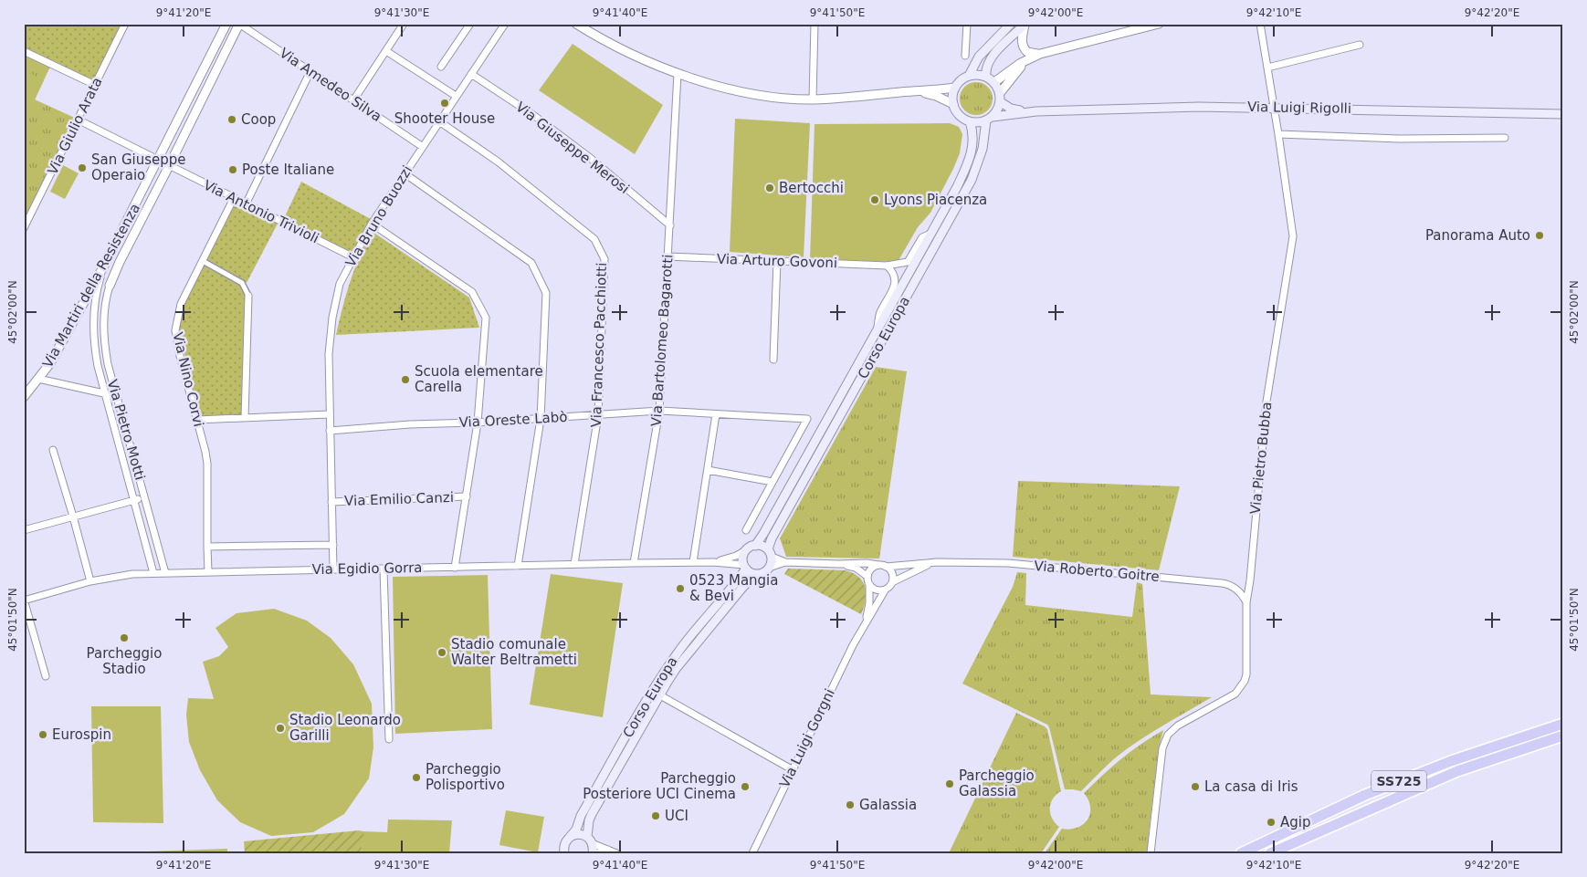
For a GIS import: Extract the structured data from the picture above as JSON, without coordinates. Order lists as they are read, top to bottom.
{
  "streets": {
    "highway": ["SS725"],
    "main road": ["Via Luigi Rigolli", "Corso Europa"],
    "street": [
      "Via Amedeo Silva",
      "Via Giulio Arata",
      "Via Giuseppe Merosi",
      "Via Antonio Trivioli",
      "Via Bruno Buozzi",
      "Via Arturo Govoni",
      "Via Martiri della Resistenza",
      "Via Bartolomeo Bagarotti",
      "Via Francesco Pacchiotti",
      "Via Nino Corvi",
      "Via Oreste Labò",
      "Via Pietro Motti",
      "Via Pietro Bubba",
      "Via Emilio Canzi",
      "Via Egidio Gorra",
      "Via Roberto Goitre",
      "Via Luigi Gorgni"
    ]
  },
  "crossings": [
    ["Via Amedeo Silva", "Via Bruno Buozzi"],
    ["Via Amedeo Silva", "Via Martiri della Resistenza"],
    ["Via Luigi Rigolli", "Corso Europa"],
    ["Via Luigi Rigolli", "Via Pietro Bubba"],
    ["Via Giulio Arata", "Via Antonio Trivioli"],
    ["Via Giuseppe Merosi", "Via Bruno Buozzi"],
    ["Via Giuseppe Merosi", "Via Bartolomeo Bagarotti"],
    ["Via Antonio Trivioli", "Via Bruno Buozzi"],
    ["Via Antonio Trivioli", "Via Martiri della Resistenza"],
    ["Via Antonio Trivioli", "Via Nino Corvi"],
    ["Via Bruno Buozzi", "Via Francesco Pacchiotti"],
    ["Via Bruno Buozzi", "Via Oreste Labò"],
    ["Via Bruno Buozzi", "Via Emilio Canzi"],
    ["Via Bruno Buozzi", "Via Egidio Gorra"],
    ["Via Arturo Govoni", "Corso Europa"],
    ["Via Arturo Govoni", "Via Bartolomeo Bagarotti"],
    ["Via Martiri della Resistenza", "Via Pietro Motti"],
    ["Corso Europa", "Via Egidio Gorra"],
    ["Via Bartolomeo Bagarotti", "Via Oreste Labò"],
    ["Via Bartolomeo Bagarotti", "Via Egidio Gorra"],
    ["Via Francesco Pacchiotti", "Via Oreste Labò"],
    ["Via Francesco Pacchiotti", "Via Egidio Gorra"],
    ["Via Pietro Motti", "Via Egidio Gorra"],
    ["Via Pietro Bubba", "Via Roberto Goitre"],
    ["Via Roberto Goitre", "Via Luigi Gorgni"]
  ],
  "places": [
    "Shooter House",
    "Coop",
    "San Giuseppe Operaio",
    "Poste Italiane",
    "Bertocchi",
    "Lyons Piacenza",
    "Panorama Auto",
    "Scuola elementare Carella",
    "0523 Mangia & Bevi",
    "Parcheggio Stadio",
    "Stadio comunale Walter Beltrametti",
    "Stadio Leonardo Garilli",
    "Eurospin",
    "Parcheggio Polisportivo",
    "Parcheggio Galassia",
    "Parcheggio Posteriore UCI Cinema",
    "La casa di Iris",
    "Galassia",
    "UCI",
    "Agip"
  ],
  "coordinates": [
    "9°41'20\"E",
    "9°41'30\"E",
    "9°41'40\"E",
    "9°41'50\"E",
    "9°42'00\"E",
    "9°42'10\"E",
    "9°42'20\"E",
    "45°02'00\"N",
    "45°01'50\"N"
  ]
}
